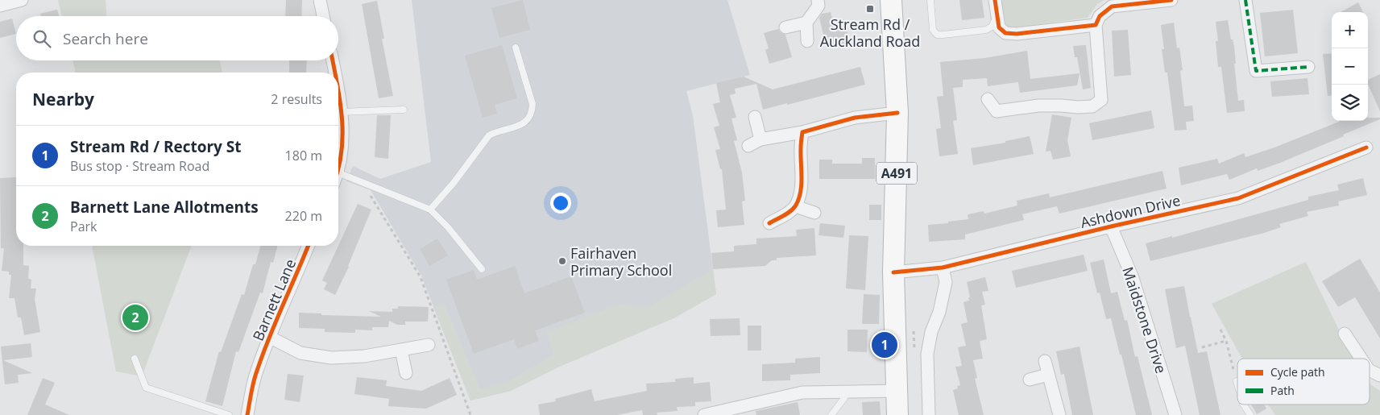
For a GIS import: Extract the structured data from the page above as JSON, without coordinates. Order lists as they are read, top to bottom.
{
  "streets": {
    "highway": ["A491"],
    "street": ["Ashdown Drive", "Barnett Lane", "Maidstone Drive"]
  },
  "crossings": [
    ["A491", "Ashdown Drive"],
    ["Ashdown Drive", "Maidstone Drive"]
  ],
  "places": {
    "transit": ["Stream Rd / Auckland Road"],
    "other": ["Fairhaven Primary School"]
  },
  "legend": ["Cycle path", "Path"],
  "page": {
    "map_buttons": ["+", "−"],
    "search": "Search here",
    "heading": ["Nearby", "2 results"],
    "list": [
      {
        "mark": "1",
        "name": "Stream Rd / Rectory St",
        "note": "Bus stop · Stream Road",
        "value": "180 m"
      },
      {
        "mark": "2",
        "name": "Barnett Lane Allotments",
        "note": "Park",
        "value": "220 m"
      }
    ],
    "pins": ["2", "1"]
  }
}
